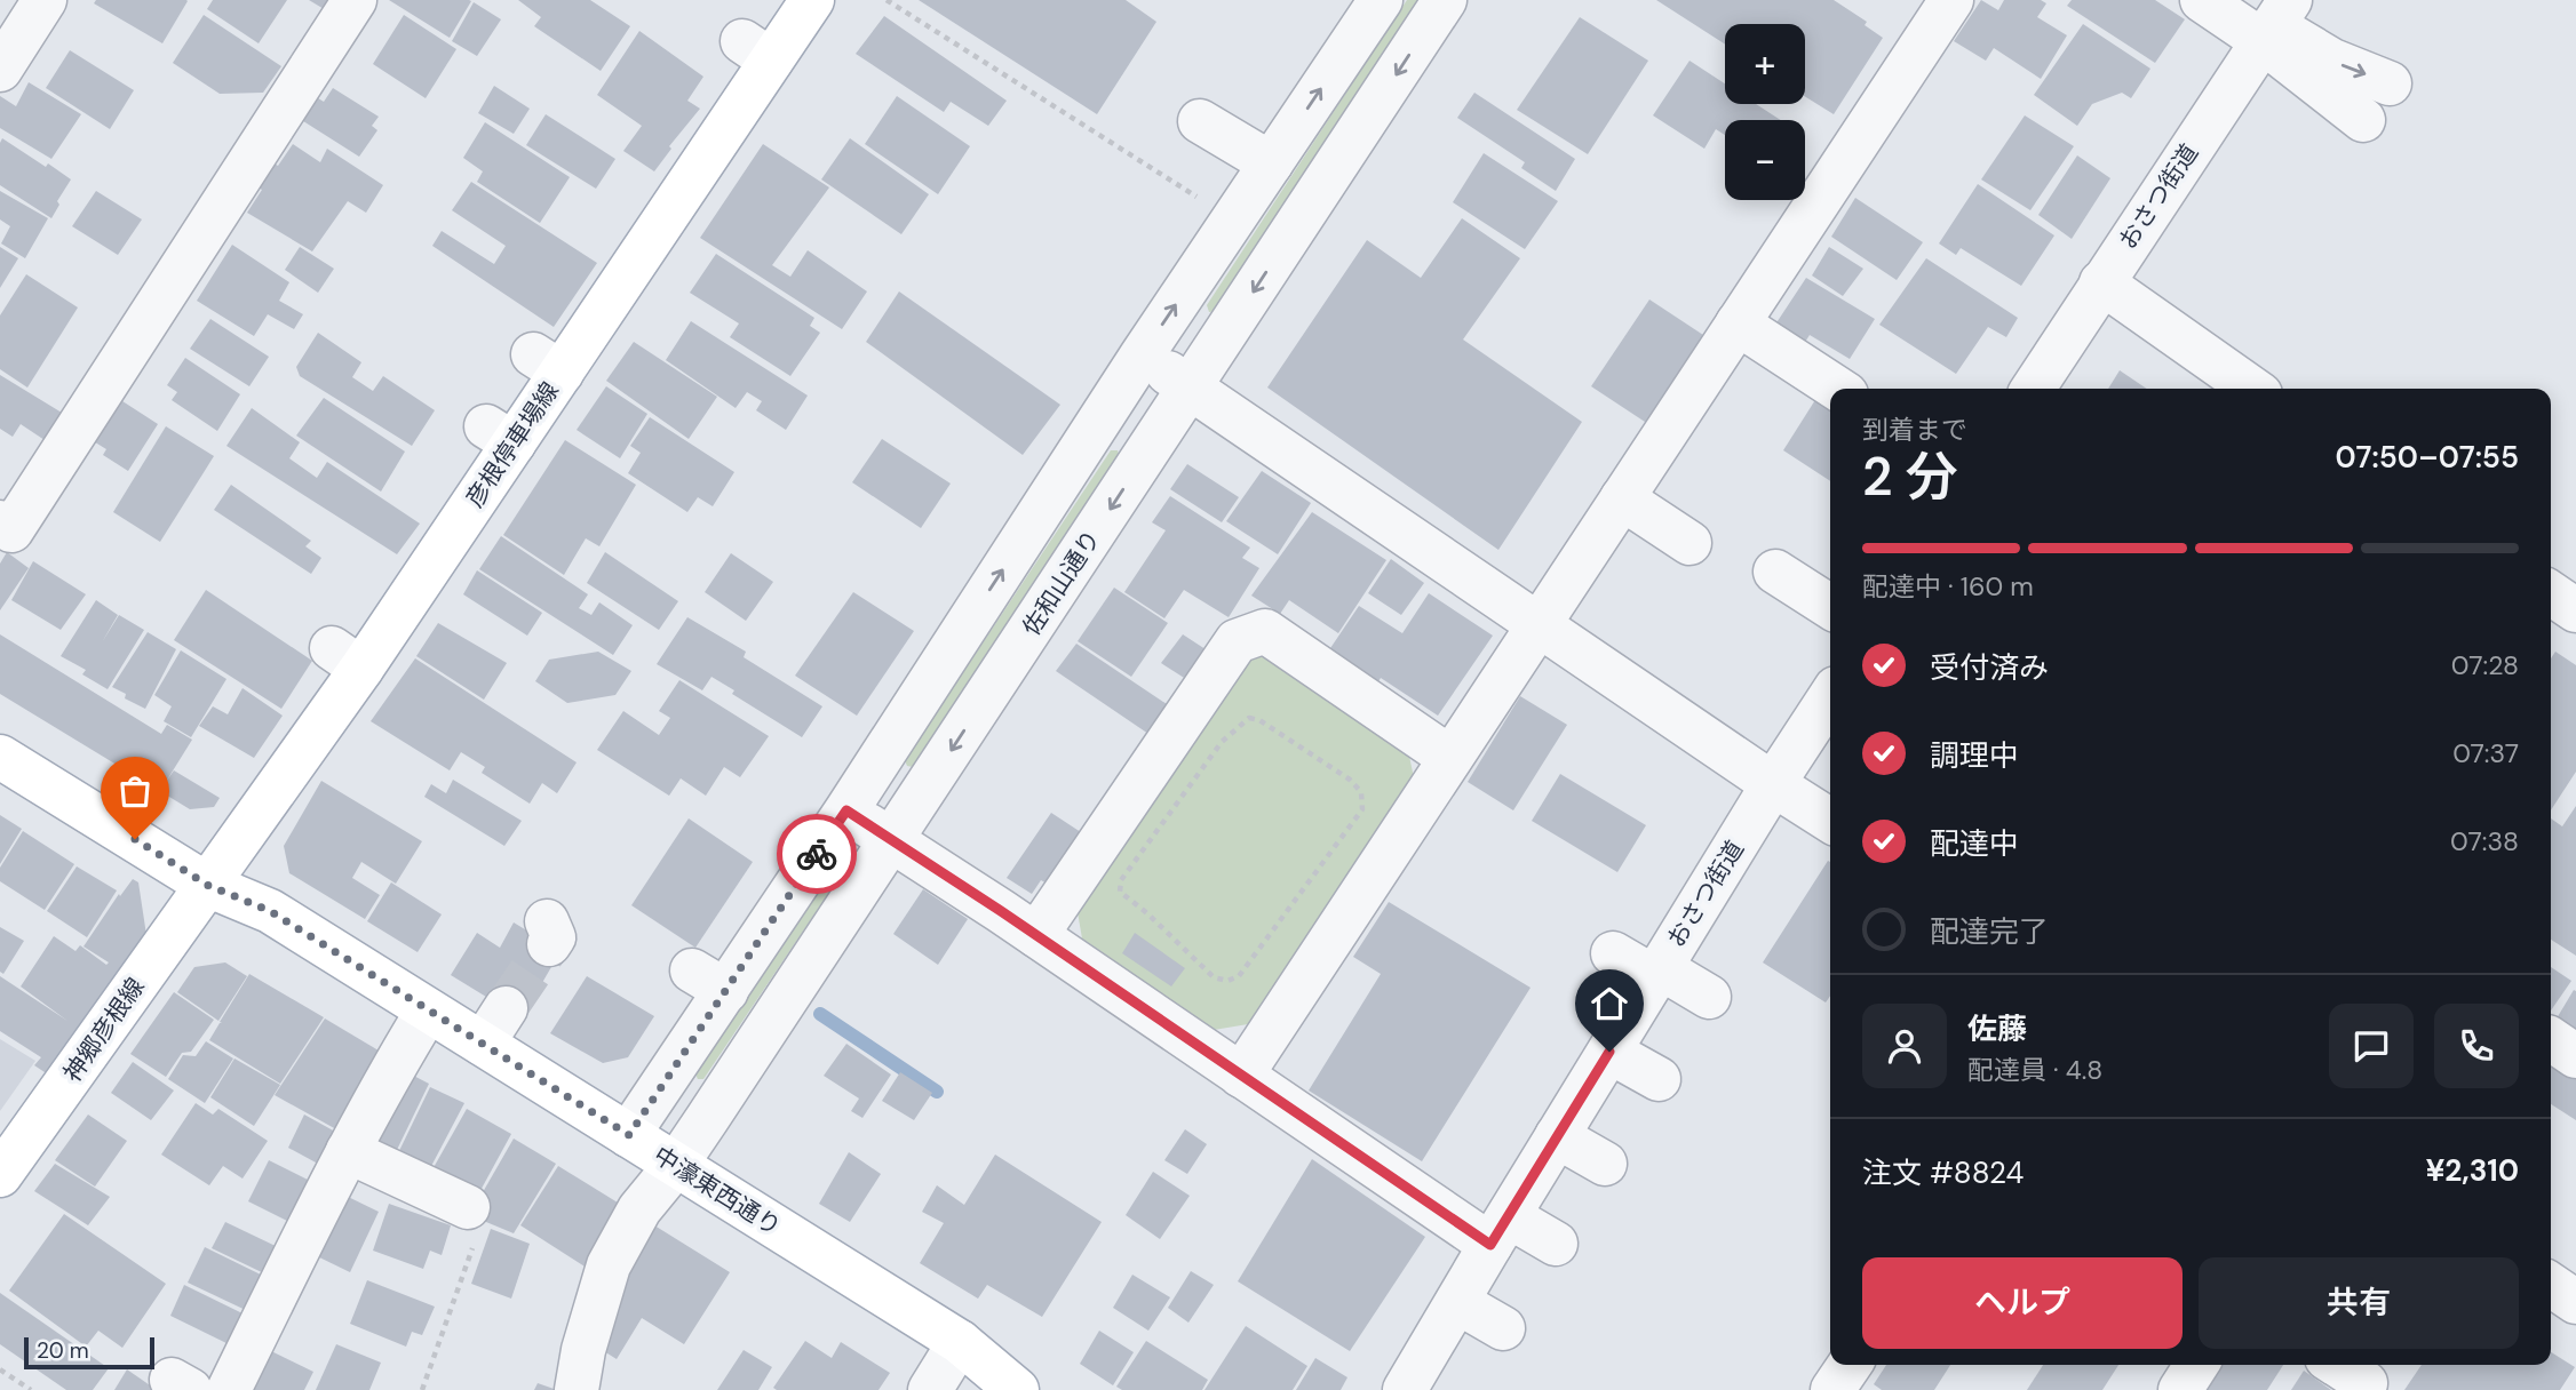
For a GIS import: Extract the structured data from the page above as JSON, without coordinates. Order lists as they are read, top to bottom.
{
  "streets": {
    "main road": ["彦根停車場線", "神郷彦根線", "中濠東西通り"],
    "street": ["おさつ街道", "佐和山通り"]
  },
  "crossings": [
    ["彦根停車場線", "神郷彦根線"],
    ["彦根停車場線", "中濠東西通り"],
    ["佐和山通り", "中濠東西通り"],
    ["神郷彦根線", "中濠東西通り"]
  ],
  "scale_bar": "20 m",
  "page": {
    "map_buttons": ["+", "−"],
    "heading": ["2 分", "到着まで", "07:50–07:55"],
    "panel": [
      "佐藤",
      "配達員 · 4.8",
      "注文 #8824",
      "¥2,310"
    ],
    "bar": "配達中 · 160 m",
    "list": [
      ["受付済み", "07:28"],
      ["調理中", "07:37"],
      ["配達中", "07:38"],
      "配達完了"
    ],
    "buttons": ["ヘルプ", "共有"],
    "scale": "20 m"
  }
}
